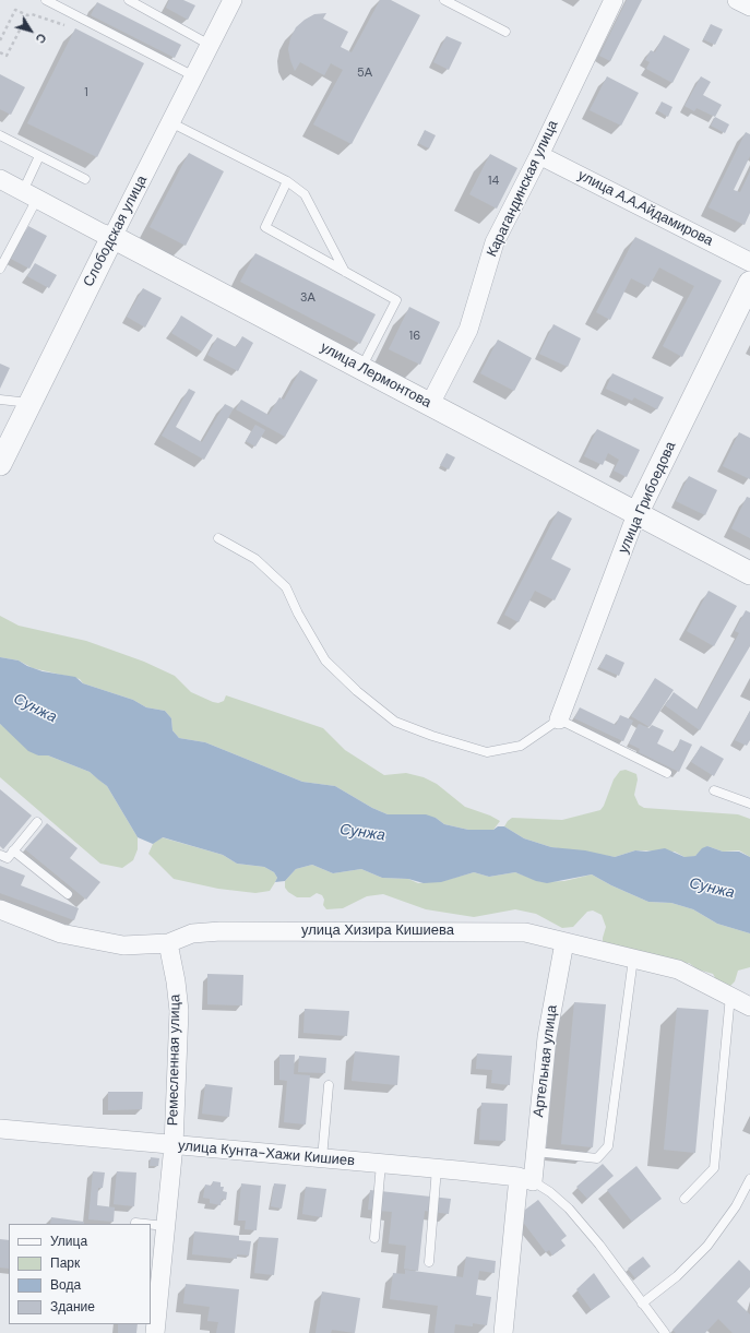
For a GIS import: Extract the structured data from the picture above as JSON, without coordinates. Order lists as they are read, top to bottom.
{
  "streets": {
    "street": [
      "Карагандинская улица",
      "улица А.А.Айдамирова",
      "Слободская улица",
      "улица Лермонтова",
      "улица Грибоедова",
      "улица Хизира Кишиева",
      "Ремесленная улица",
      "Артельная улица",
      "улица Кунта-Хажи Кишиев"
    ]
  },
  "crossings": [
    ["Карагандинская улица", "улица А.А.Айдамирова"],
    ["Карагандинская улица", "улица Лермонтова"],
    ["Слободская улица", "улица Лермонтова"],
    ["улица Лермонтова", "улица Грибоедова"],
    ["улица Хизира Кишиева", "Ремесленная улица"],
    ["улица Хизира Кишиева", "Артельная улица"],
    ["Ремесленная улица", "улица Кунта-Хажи Кишиев"],
    ["Артельная улица", "улица Кунта-Хажи Кишиев"]
  ],
  "water": ["Сунжа"],
  "house_numbers": [
    "5А",
    "1",
    "14",
    "3А",
    "16"
  ],
  "legend": [
    "Улица",
    "Парк",
    "Вода",
    "Здание"
  ],
  "north": "bottom right"
}
